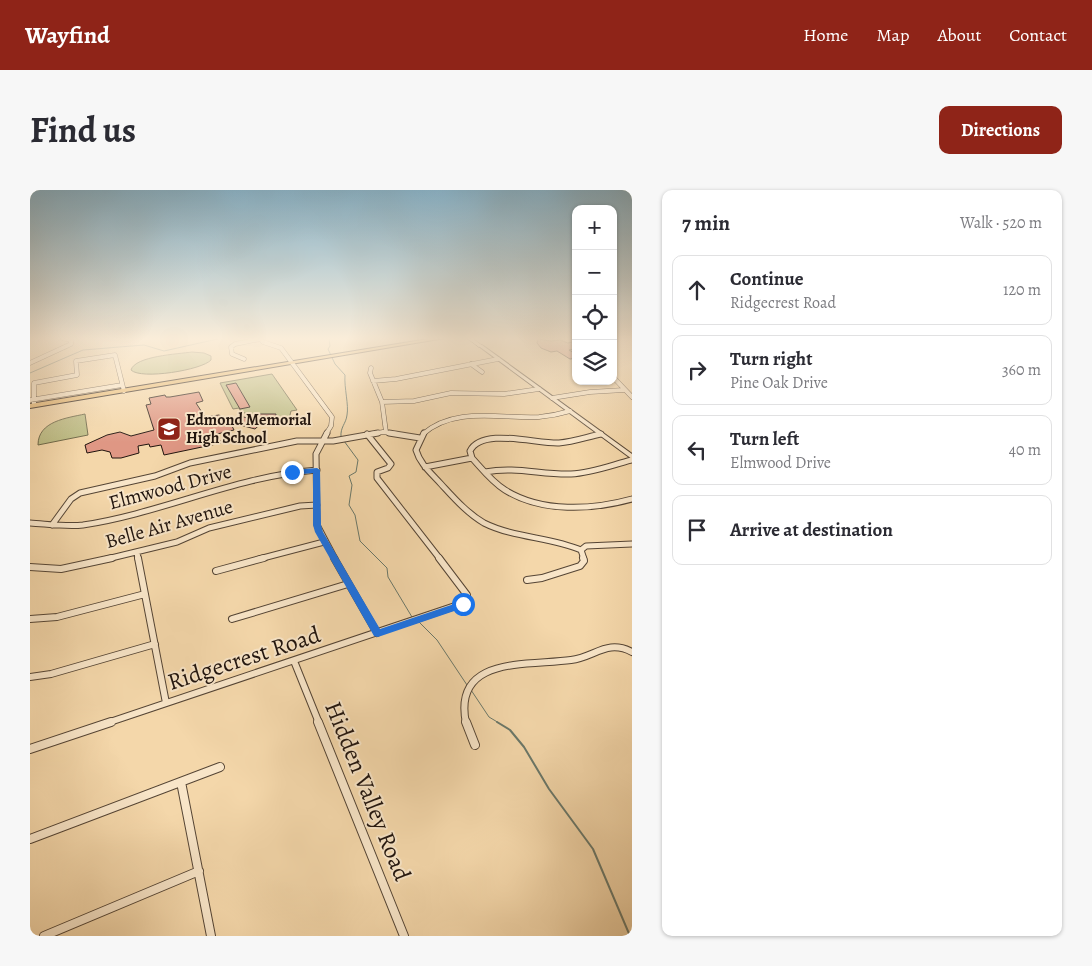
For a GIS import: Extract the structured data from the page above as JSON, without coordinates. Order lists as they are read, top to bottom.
{
  "streets": {
    "street": [
      "Elmwood Drive",
      "Belle Air Avenue",
      "Ridgecrest Road",
      "Hidden Valley Road"
    ]
  },
  "crossings": [
    ["Ridgecrest Road", "Hidden Valley Road"]
  ],
  "places": {
    "school or university": ["Edmond Memorial High School"]
  },
  "page": {
    "header": "Wayfind",
    "nav": [
      "Home",
      "Map",
      "About",
      "Contact"
    ],
    "title": "Find us",
    "buttons": "Directions",
    "heading": ["7 min", "Walk · 520 m"],
    "map_buttons": ["+", "−"],
    "list": [
      ["Continue", "Ridgecrest Road", "120 m"],
      ["Turn right", "Pine Oak Drive", "360 m"],
      ["Turn left", "Elmwood Drive", "40 m"],
      "Arrive at destination"
    ]
  }
}
